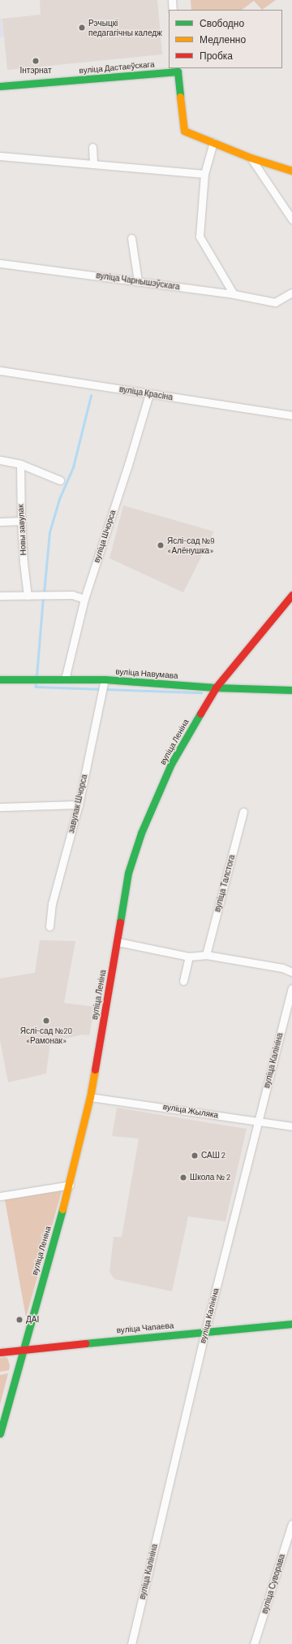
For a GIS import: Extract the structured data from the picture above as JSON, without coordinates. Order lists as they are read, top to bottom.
{
  "streets": {
    "street": [
      "вуліца Дастаеўскага",
      "вуліца Чарнышэўскага",
      "вуліца Красіна",
      "Новы завулак",
      "вуліца Шчорса",
      "вуліца Навумава",
      "вуліца Леніна",
      "завулак Шчорса",
      "вуліца Талстога",
      "вуліца Калініна",
      "вуліца Жыляка",
      "вуліца Чапаева",
      "вуліца Суворава"
    ]
  },
  "crossings": [
    ["вуліца Красіна", "вуліца Шчорса"],
    ["вуліца Шчорса", "вуліца Навумава"],
    ["вуліца Навумава", "вуліца Леніна"],
    ["вуліца Навумава", "завулак Шчорса"],
    ["вуліца Леніна", "вуліца Жыляка"],
    ["вуліца Леніна", "вуліца Чапаева"],
    ["вуліца Калініна", "вуліца Жыляка"],
    ["вуліца Калініна", "вуліца Чапаева"]
  ],
  "places": [
    "Рэчыцкі педагагічны каледж",
    "Інтэрнат",
    "Яслі-сад №9 «Алёнушка»",
    "Яслі-сад №20 «Рамонак»",
    "САШ 2",
    "Школа № 2",
    "ДАІ"
  ],
  "legend": ["Свободно", "Медленно", "Пробка"]
}
